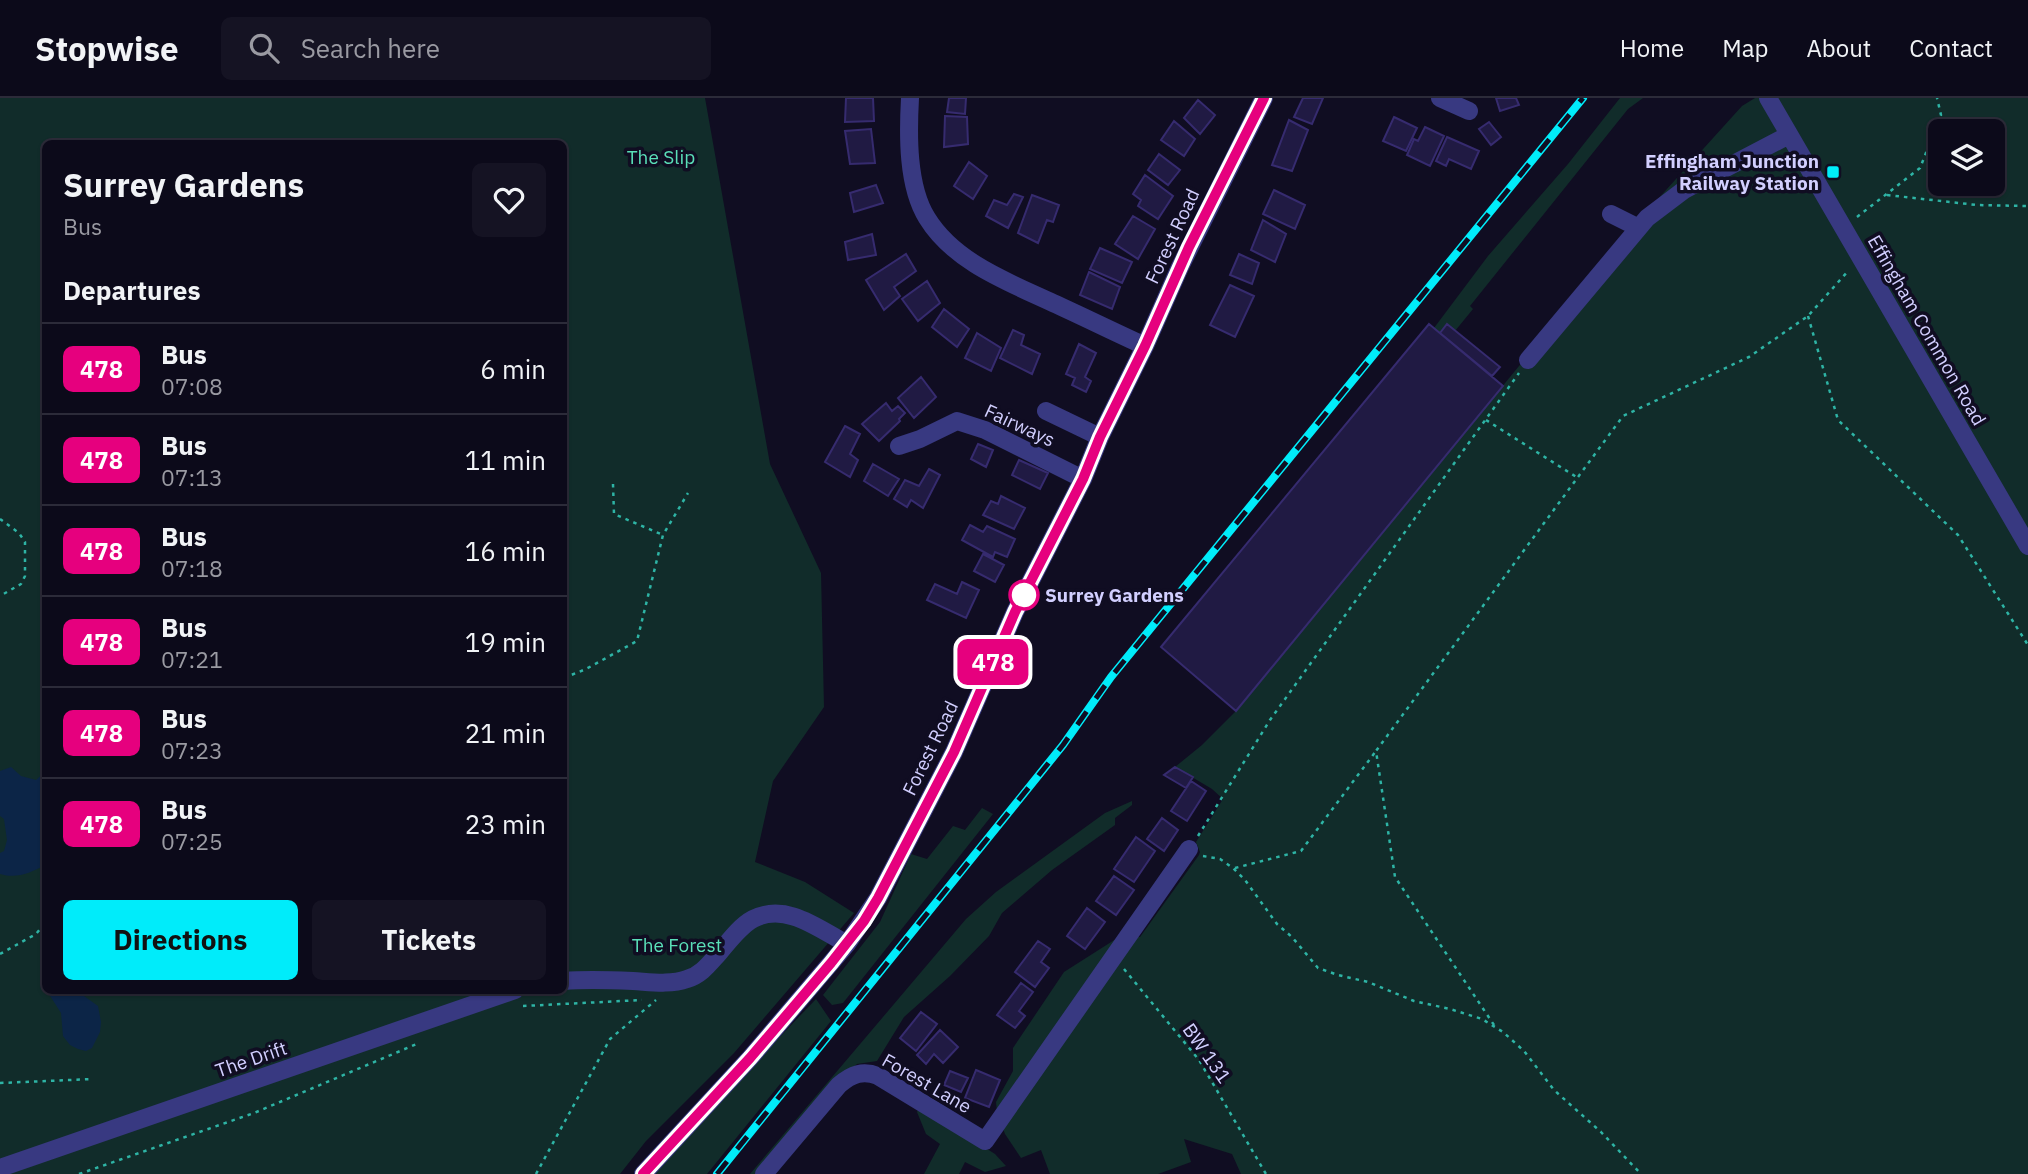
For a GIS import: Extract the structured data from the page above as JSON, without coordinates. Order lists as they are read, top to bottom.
{
  "streets": {
    "street": [
      "Forest Road",
      "Effingham Common Road",
      "Fairways",
      "The Drift",
      "Forest Lane"
    ],
    "path": ["BW 131"]
  },
  "crossings": [
    ["Forest Road", "Fairways"],
    ["BW 131", "Forest Lane"]
  ],
  "parks": ["The Slip", "The Forest"],
  "places": {
    "transit": ["Effingham Junction Railway Station"],
    "other": ["Surrey Gardens"]
  },
  "lines": ["bus line 478"],
  "page": {
    "header": "Stopwise",
    "search": "Search here",
    "nav": [
      "Home",
      "Map",
      "About",
      "Contact"
    ],
    "on_map": "478",
    "heading": [
      ["Surrey Gardens", "Bus"],
      "Departures"
    ],
    "list": [
      {
        "mark": "478",
        "name": "Bus",
        "note": "07:08",
        "value": "6 min"
      },
      {
        "mark": "478",
        "name": "Bus",
        "note": "07:13",
        "value": "11 min"
      },
      {
        "mark": "478",
        "name": "Bus",
        "note": "07:18",
        "value": "16 min"
      },
      {
        "mark": "478",
        "name": "Bus",
        "note": "07:21",
        "value": "19 min"
      },
      {
        "mark": "478",
        "name": "Bus",
        "note": "07:23",
        "value": "21 min"
      },
      {
        "mark": "478",
        "name": "Bus",
        "note": "07:25",
        "value": "23 min"
      }
    ],
    "buttons": ["Directions", "Tickets"]
  }
}
